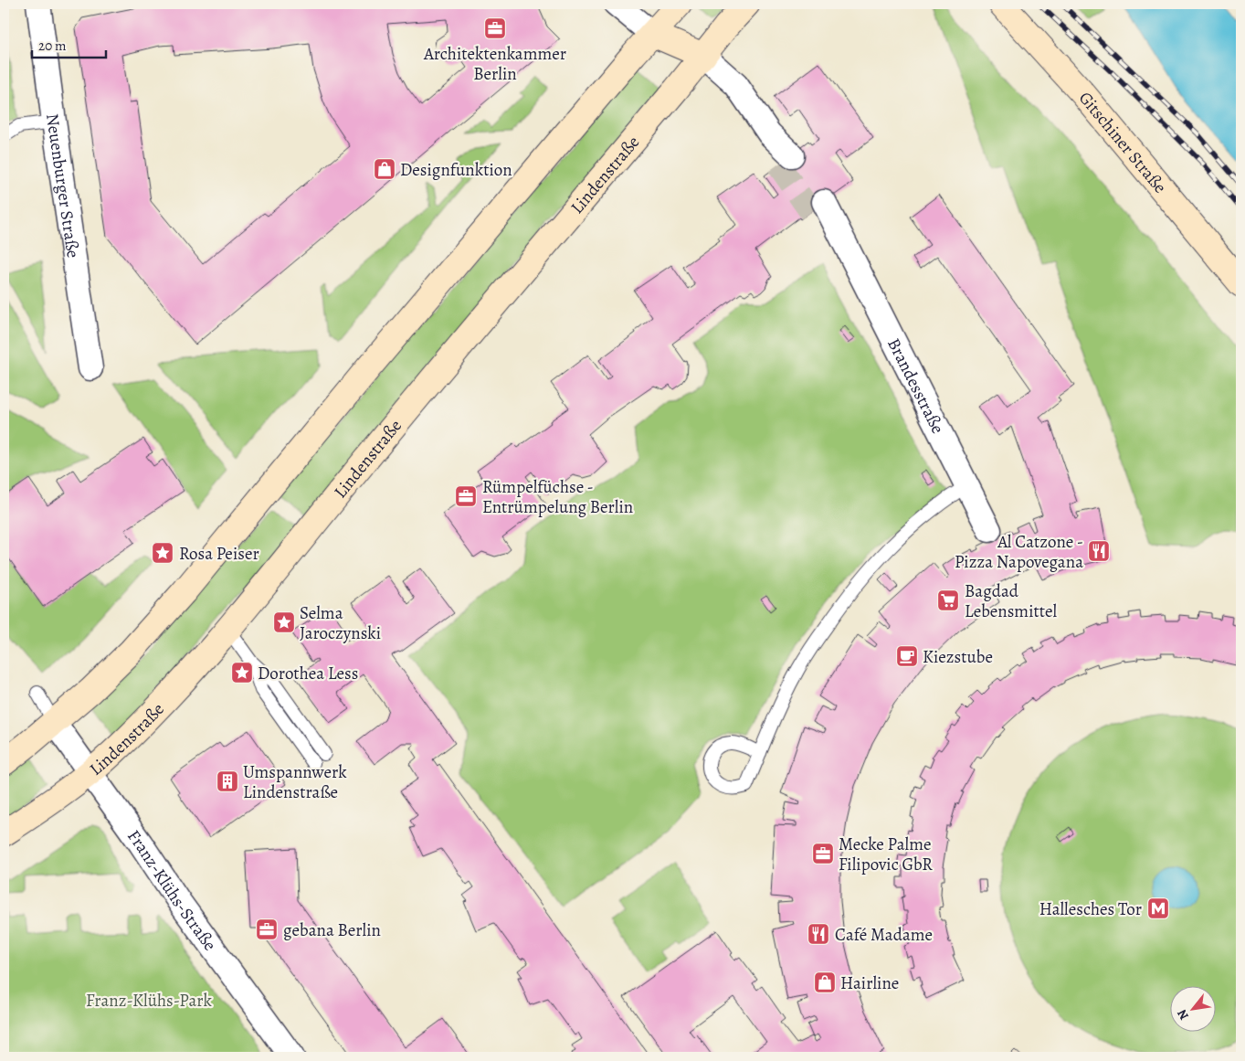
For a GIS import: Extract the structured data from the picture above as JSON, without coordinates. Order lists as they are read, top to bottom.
{
  "streets": {
    "main road": ["Gitschiner Straße", "Lindenstraße"],
    "street": ["Neuenburger Straße", "Brandesstraße", "Franz-Klühs-Straße"]
  },
  "crossings": [
    ["Lindenstraße", "Franz-Klühs-Straße"]
  ],
  "parks": ["Franz-Klühs-Park"],
  "places": {
    "office": [
      "Architektenkammer Berlin",
      "Rümpelfüchse - Entrümpelung Berlin",
      "Mecke Palme Filipovic GbR",
      "gebana Berlin"
    ],
    "shop": ["Designfunktion", "Hairline"],
    "restaurant": ["Al Catzone - Pizza Napovegana", "Café Madame"],
    "place": ["Rosa Peiser", "Selma Jaroczynski", "Dorothea Less"],
    "supermarket": ["Bagdad Lebensmittel"],
    "cafe": ["Kiezstube"],
    "building": ["Umspannwerk Lindenstraße"],
    "metro station": ["Hallesches Tor"]
  },
  "scale_bar": "20 m",
  "north": "bottom left"
}
